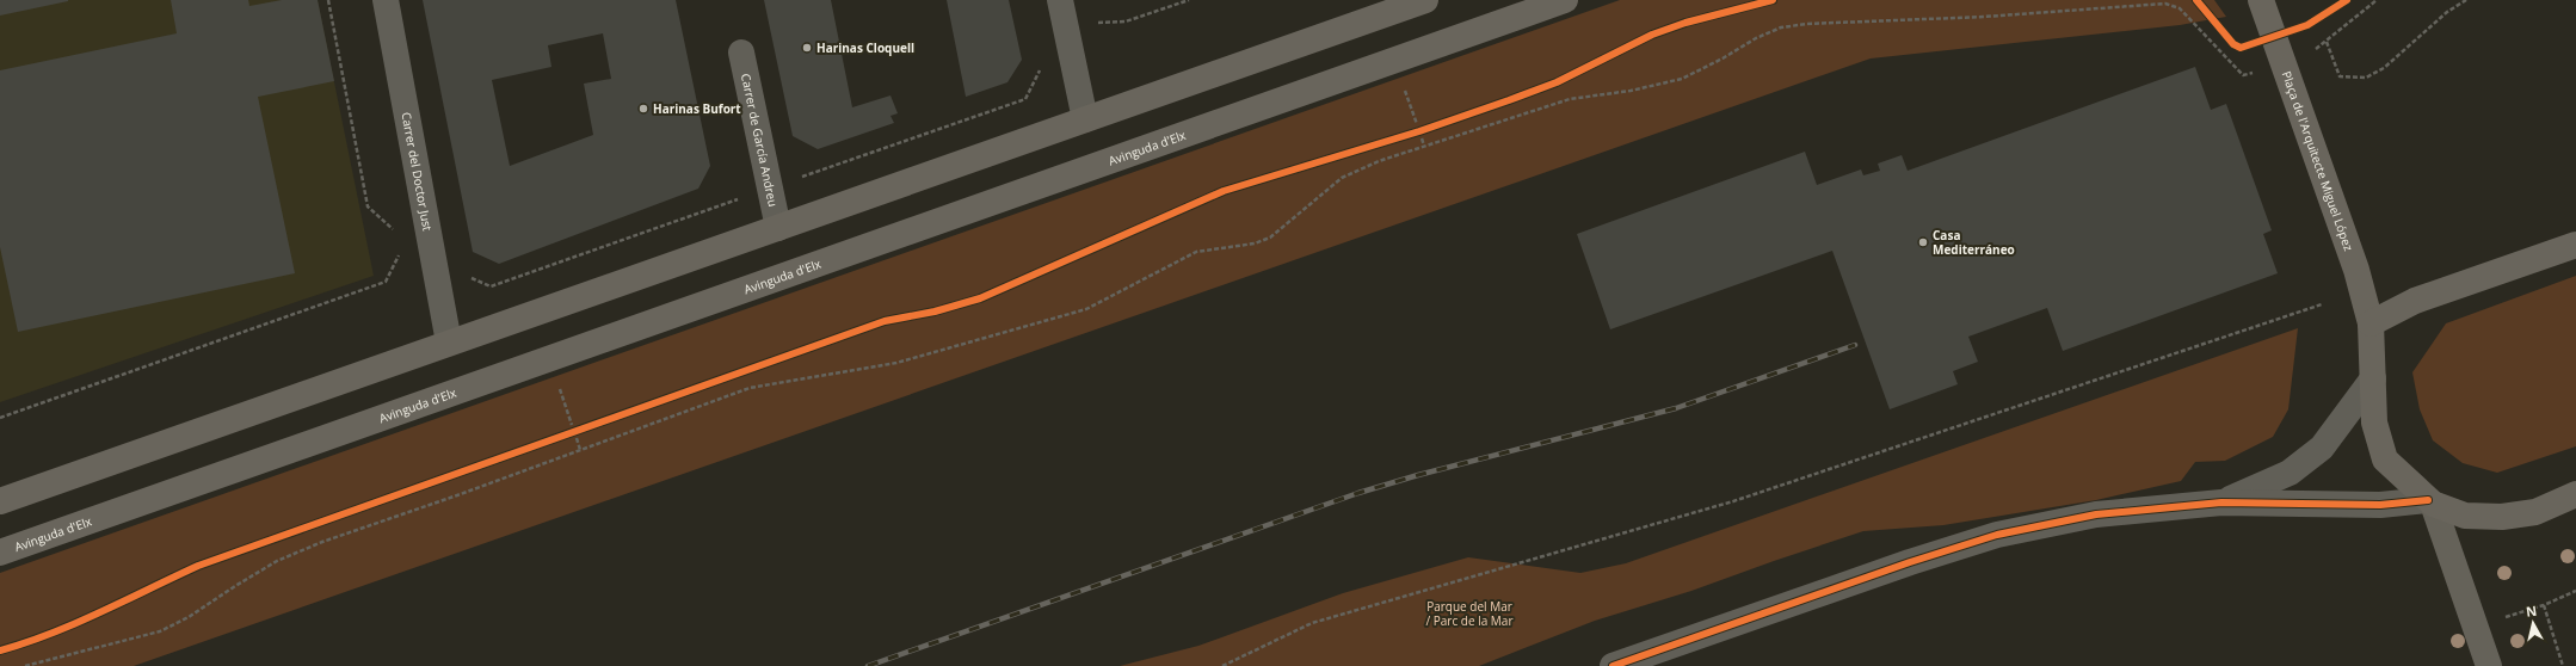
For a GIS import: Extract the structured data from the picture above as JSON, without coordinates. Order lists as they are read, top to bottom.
{
  "streets": {
    "main road": ["Avinguda d'Elx", "Plaça de l'Arquitecte Miguel López"],
    "street": ["Carrer de García Andreu", "Carrer del Doctor Just"]
  },
  "parks": ["Parque del Mar / Parc de la Mar"],
  "places": ["Harinas Cloquell", "Harinas Bufort", "Casa Mediterráneo"],
  "north": "top"
}
